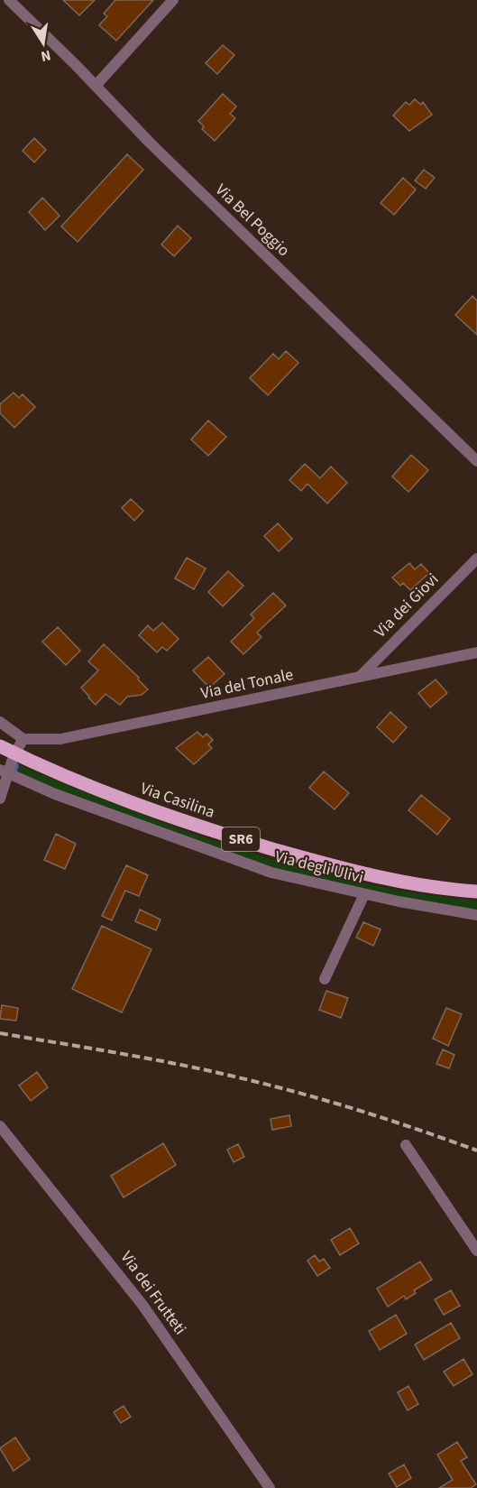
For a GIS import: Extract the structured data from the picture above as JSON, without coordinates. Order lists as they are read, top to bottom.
{
  "streets": {
    "main road": ["Via Casilina", "SR6"],
    "street": [
      "Via Bel Poggio",
      "Via dei Giovi",
      "Via del Tonale",
      "Via degli Ulivi",
      "Via dei Frutteti"
    ]
  },
  "crossings": [
    ["Via dei Giovi", "Via del Tonale"]
  ],
  "north": "bottom"
}
